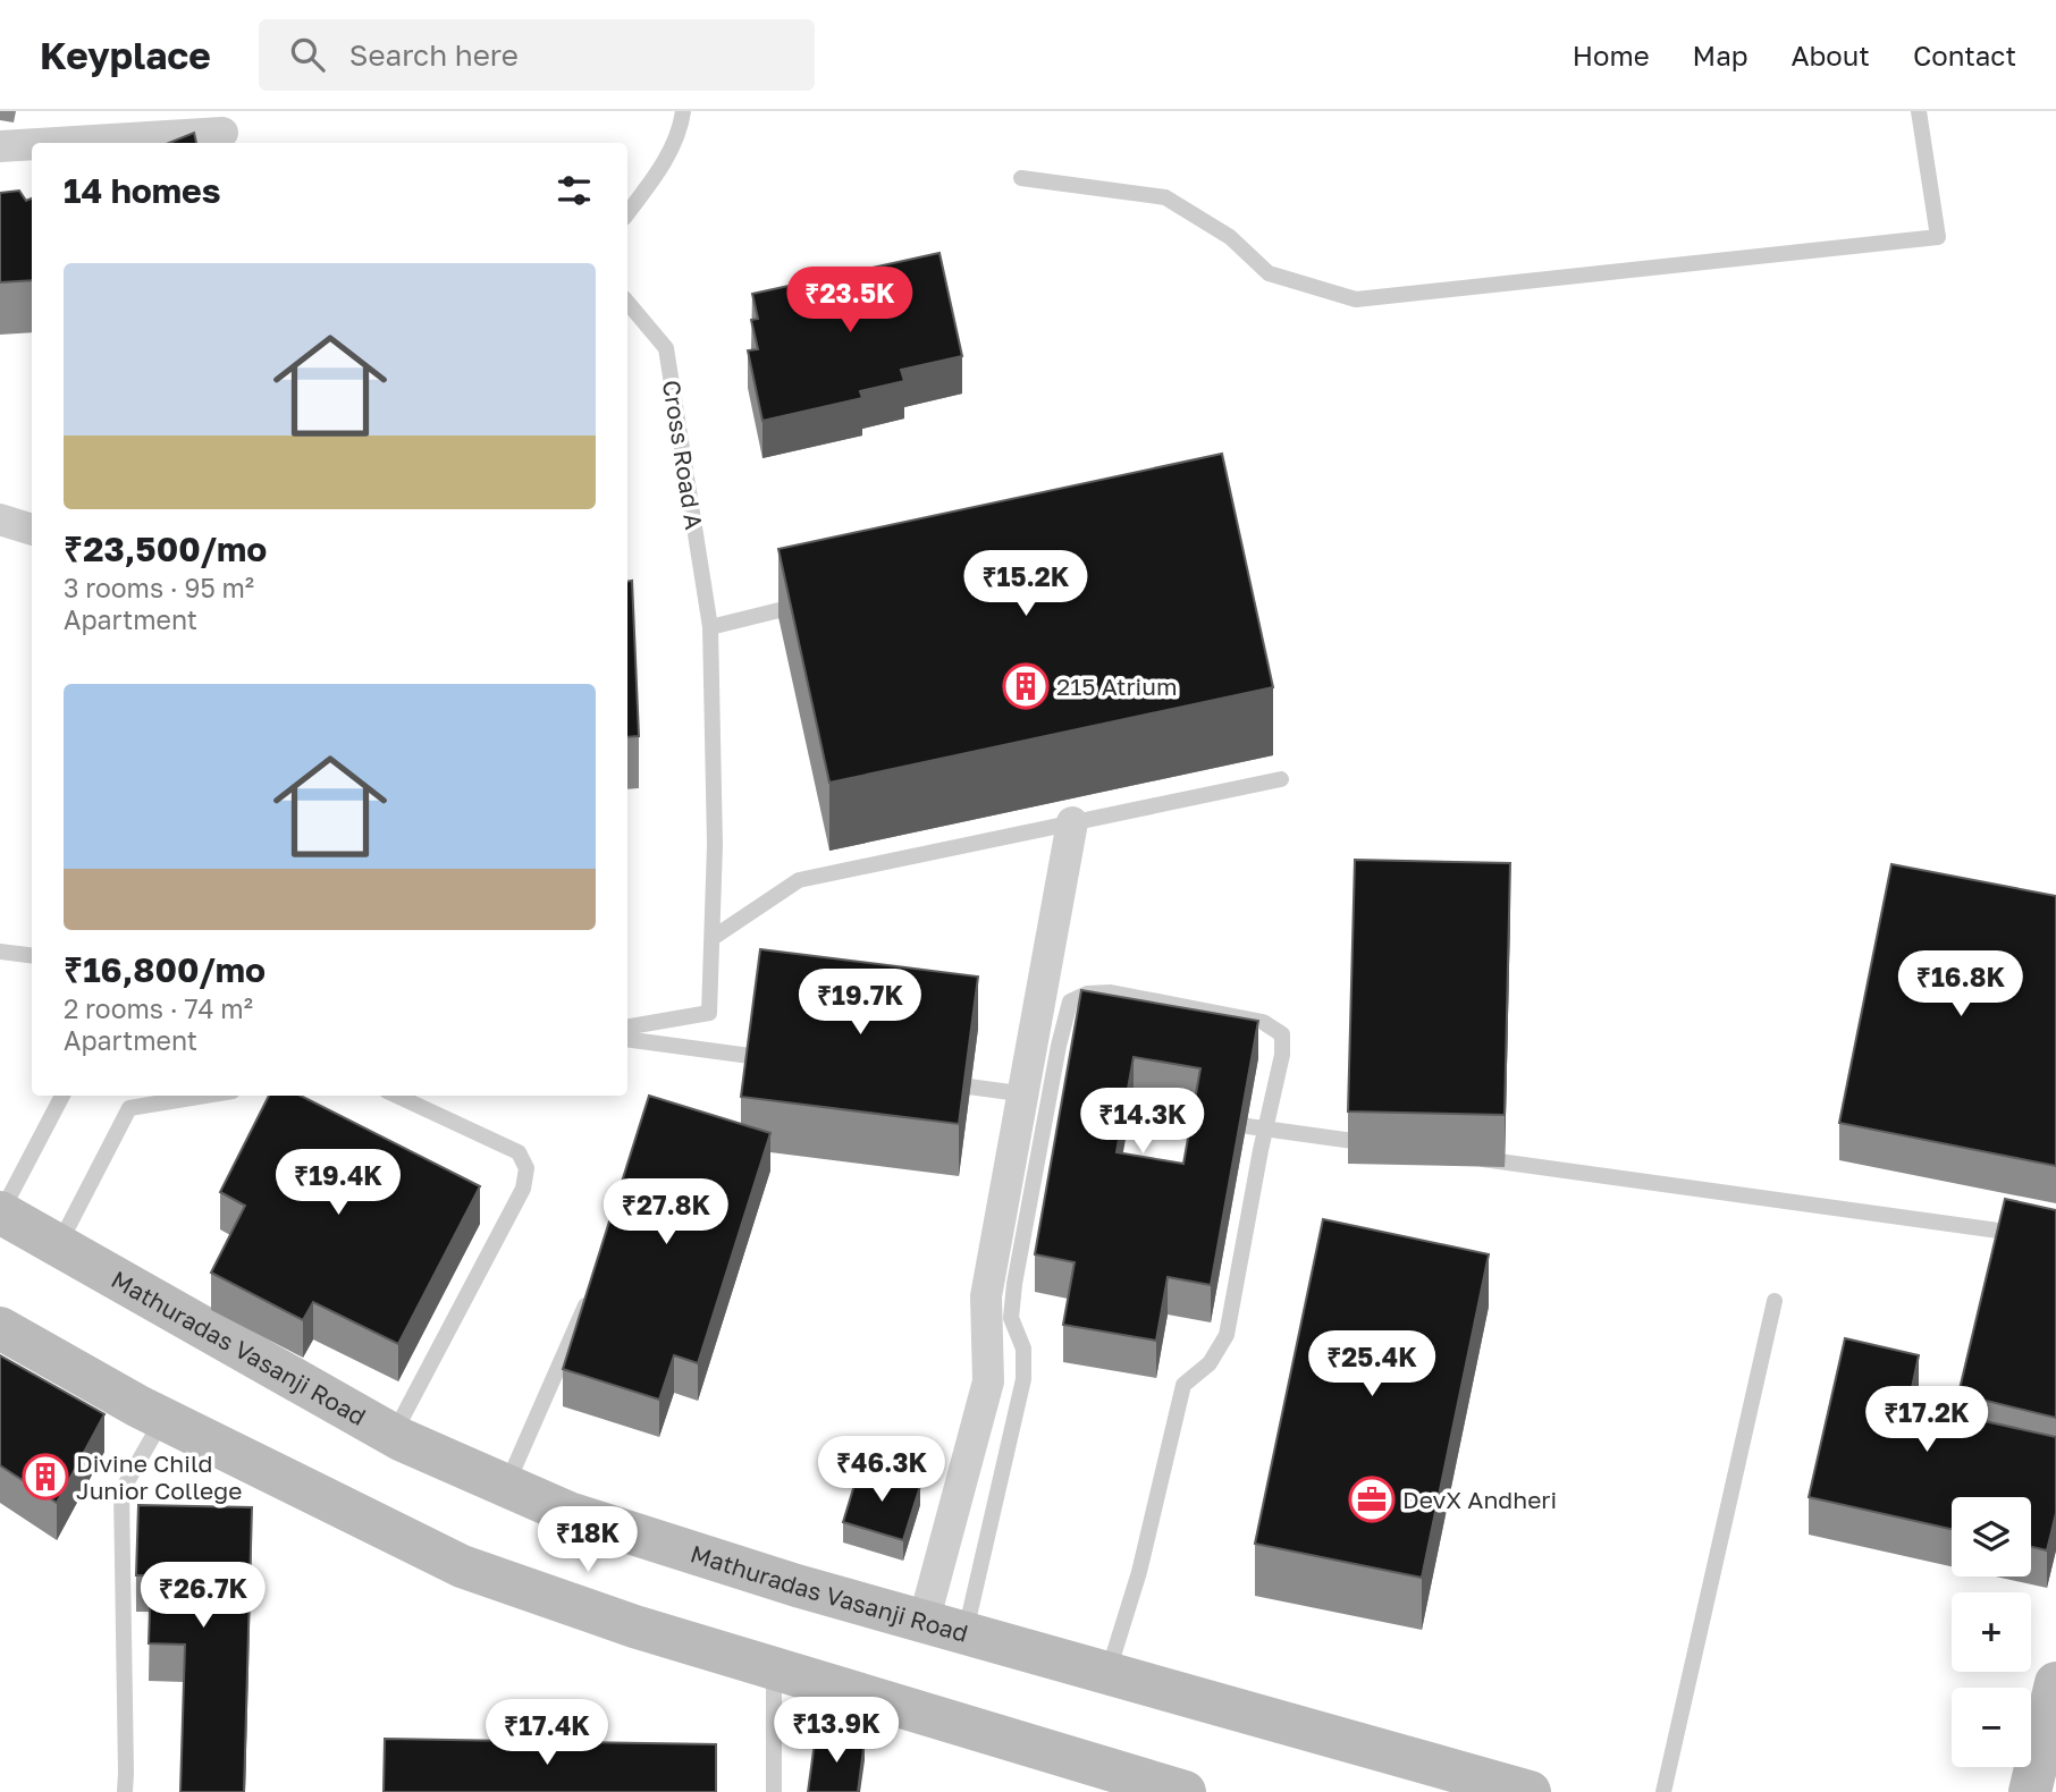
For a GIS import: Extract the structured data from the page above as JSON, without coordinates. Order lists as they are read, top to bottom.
{
  "streets": {
    "main road": ["Mathuradas Vasanji Road"],
    "lane": ["Cross Road A"]
  },
  "places": {
    "building": ["215 Atrium", "Divine Child Junior College"],
    "office": ["DevX Andheri"]
  },
  "page": {
    "header": "Keyplace",
    "search": "Search here",
    "nav": [
      "Home",
      "Map",
      "About",
      "Contact"
    ],
    "heading": "14 homes",
    "list": [
      {
        "name": "₹23,500/mo",
        "note": "3 rooms · 95 m² · Apartment"
      },
      {
        "name": "₹16,800/mo",
        "note": "2 rooms · 74 m² · Apartment"
      }
    ],
    "price": [
      "₹23.5K",
      "₹15.2K",
      "₹16.8K",
      "₹19.7K",
      "₹14.3K",
      "₹19.4K",
      "₹27.8K",
      "₹25.4K",
      "₹17.2K",
      "₹46.3K",
      "₹18K",
      "₹26.7K",
      "₹13.9K",
      "₹17.4K"
    ],
    "map_buttons": ["+", "−"]
  }
}
